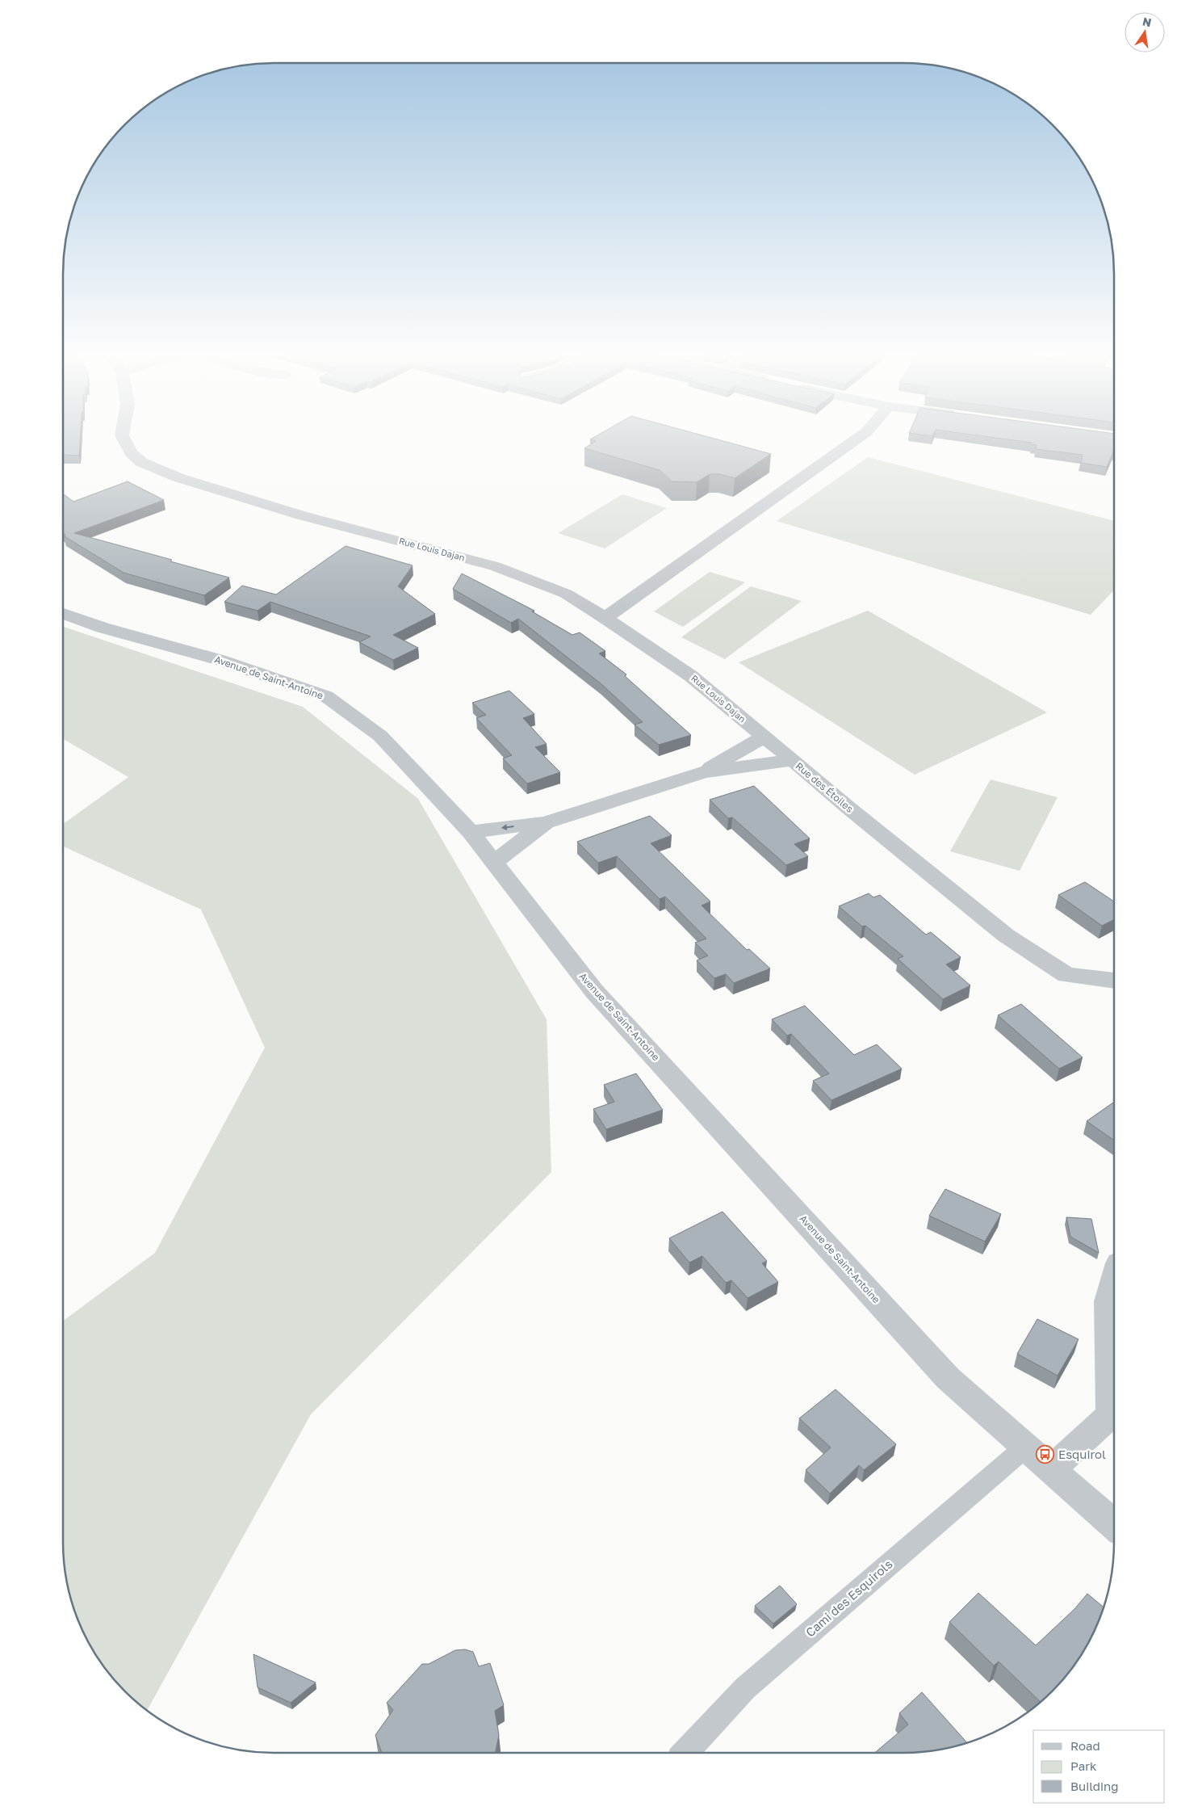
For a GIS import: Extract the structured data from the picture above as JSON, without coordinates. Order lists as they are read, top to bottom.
{
  "streets": {
    "street": ["Rue Louis Dajan", "Avenue de Saint-Antoine", "Rue des Étoiles"],
    "lane": ["Cami des Esquirols"]
  },
  "crossings": [
    ["Rue Louis Dajan", "Rue des Étoiles"],
    ["Avenue de Saint-Antoine", "Rue des Étoiles"],
    ["Avenue de Saint-Antoine", "Cami des Esquirols"]
  ],
  "places": {
    "bus stop": ["Esquirol"]
  },
  "legend": ["Road", "Park", "Building"],
  "north": "top"
}
